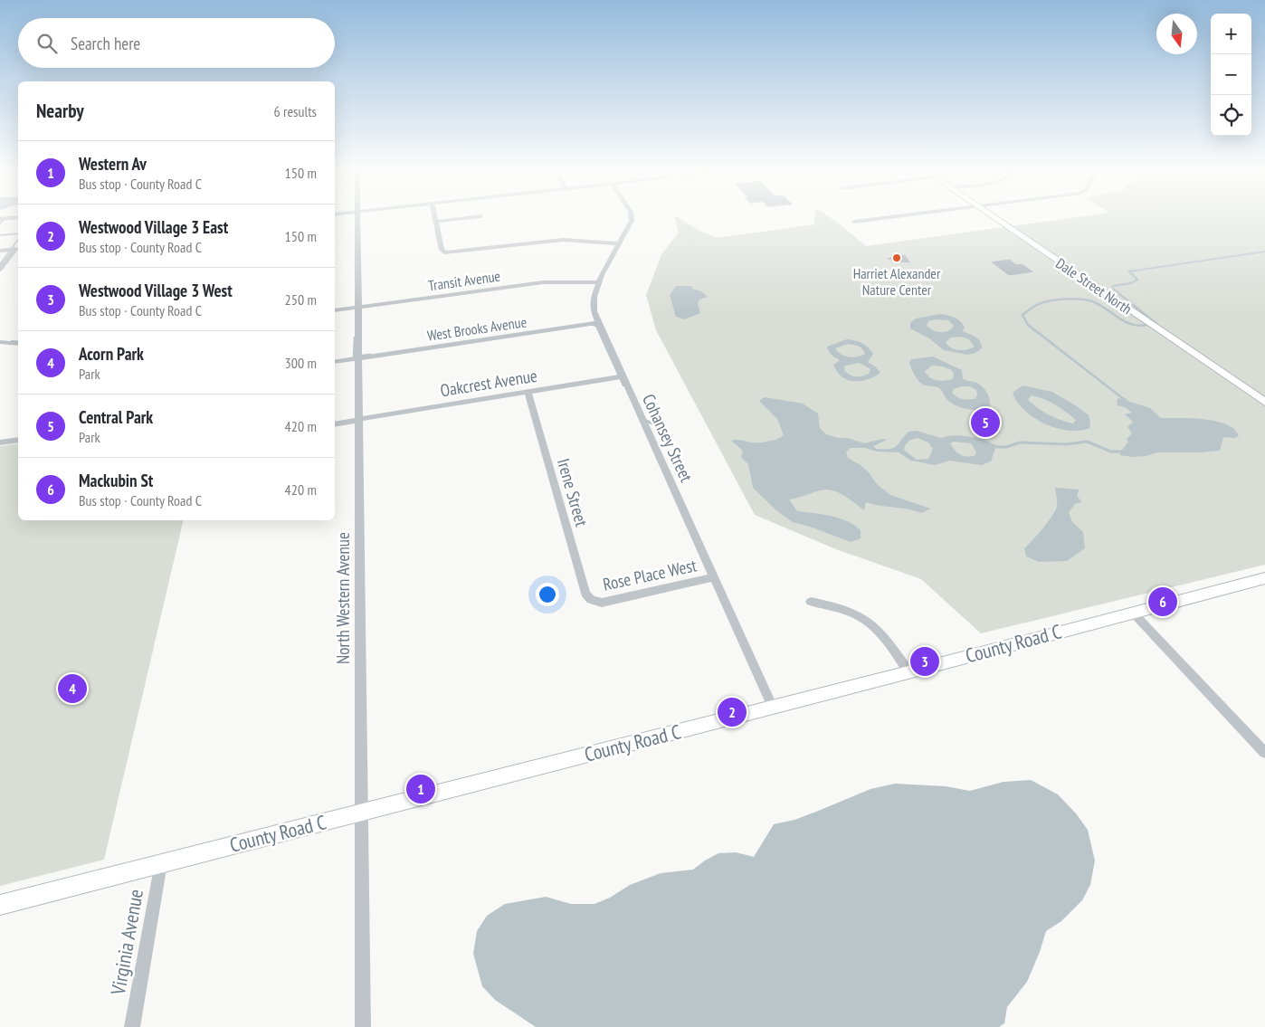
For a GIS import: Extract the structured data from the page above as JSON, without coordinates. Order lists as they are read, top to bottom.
{
  "streets": {
    "main road": ["Dale Street North", "County Road C"],
    "street": [
      "Transit Avenue",
      "West Brooks Avenue",
      "Oakcrest Avenue",
      "Cohansey Street",
      "Irene Street",
      "Rose Place West",
      "North Western Avenue",
      "Virginia Avenue"
    ]
  },
  "crossings": [
    ["Transit Avenue", "Cohansey Street"],
    ["Transit Avenue", "North Western Avenue"],
    ["West Brooks Avenue", "Cohansey Street"],
    ["West Brooks Avenue", "North Western Avenue"],
    ["Oakcrest Avenue", "Cohansey Street"],
    ["Oakcrest Avenue", "Irene Street"],
    ["Oakcrest Avenue", "North Western Avenue"],
    ["Cohansey Street", "Rose Place West"],
    ["Cohansey Street", "County Road C"],
    ["Irene Street", "Rose Place West"],
    ["North Western Avenue", "County Road C"],
    ["County Road C", "Virginia Avenue"]
  ],
  "places": ["Harriet Alexander Nature Center"],
  "north": "bottom",
  "page": {
    "map_buttons": ["+", "−"],
    "search": "Search here",
    "heading": ["Nearby", "6 results"],
    "list": [
      {
        "mark": "1",
        "name": "Western Av",
        "note": "Bus stop · County Road C",
        "value": "150 m"
      },
      {
        "mark": "2",
        "name": "Westwood Village 3 East",
        "note": "Bus stop · County Road C",
        "value": "150 m"
      },
      {
        "mark": "3",
        "name": "Westwood Village 3 West",
        "note": "Bus stop · County Road C",
        "value": "250 m"
      },
      {
        "mark": "4",
        "name": "Acorn Park",
        "note": "Park",
        "value": "300 m"
      },
      {
        "mark": "5",
        "name": "Central Park",
        "note": "Park",
        "value": "420 m"
      },
      {
        "mark": "6",
        "name": "Mackubin St",
        "note": "Bus stop · County Road C",
        "value": "420 m"
      }
    ],
    "pins": [
      "5",
      "6",
      "3",
      "4",
      "2",
      "1"
    ]
  }
}
